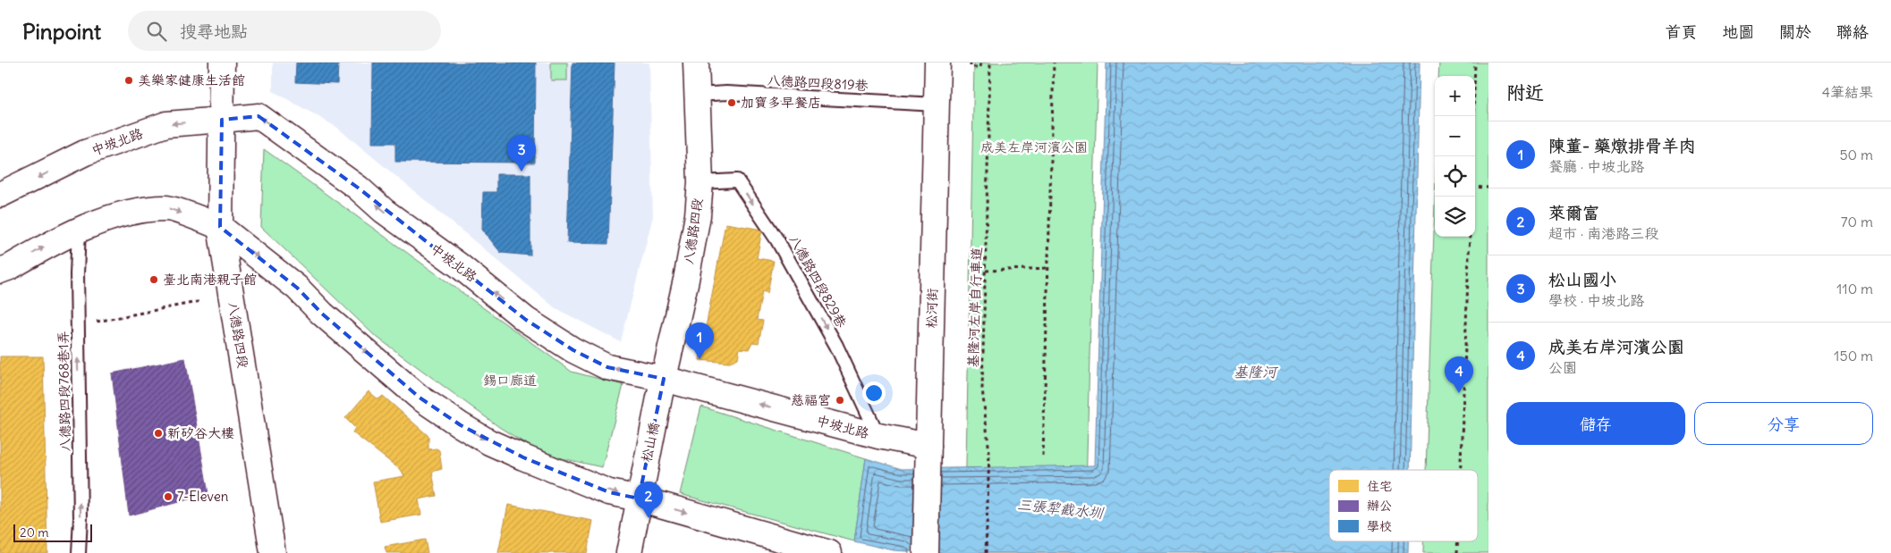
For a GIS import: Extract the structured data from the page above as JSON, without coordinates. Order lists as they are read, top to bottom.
{
  "streets": {
    "street": [
      "中坡北路",
      "八德路四段",
      "松河街",
      "松山橋"
    ],
    "lane": ["八德路四段819巷", "八德路四段829巷", "八德路四段768巷1弄"],
    "path": ["基隆河左岸自行車道"]
  },
  "crossings": [
    ["八德路四段819巷", "八德路四段"],
    ["八德路四段819巷", "松河街"],
    ["中坡北路", "八德路四段"],
    ["中坡北路", "八德路四段829巷"],
    ["中坡北路", "松河街"],
    ["中坡北路", "松山橋"],
    ["八德路四段", "八德路四段829巷"],
    ["八德路四段", "松山橋"]
  ],
  "one_way": ["八德路四段829巷", "八德路四段768巷1弄"],
  "water": ["基隆河", "三張犂截水圳"],
  "parks": ["成美左岸河濱公園", "錫口廊道"],
  "places": [
    "美樂家健康生活館",
    "加寶多早餐店",
    "臺北南港親子館",
    "慈福宮",
    "新矽谷大樓",
    "7-Eleven"
  ],
  "legend": ["住宅", "辦公", "學校"],
  "scale_bar": "20 m",
  "page": {
    "header": "Pinpoint",
    "search": "搜尋地點",
    "nav": [
      "首頁",
      "地圖",
      "關於",
      "聯絡"
    ],
    "heading": ["附近", "4筆結果"],
    "map_buttons": ["+", "−"],
    "list": [
      {
        "mark": "1",
        "name": "陳董- 藥燉排骨羊肉",
        "note": "餐廳 · 中坡北路",
        "value": "50 m"
      },
      {
        "mark": "2",
        "name": "萊爾富",
        "note": "超市 · 南港路三段",
        "value": "70 m"
      },
      {
        "mark": "3",
        "name": "松山國小",
        "note": "學校 · 中坡北路",
        "value": "110 m"
      },
      {
        "mark": "4",
        "name": "成美右岸河濱公園",
        "note": "公園",
        "value": "150 m"
      }
    ],
    "pins": [
      "3",
      "1",
      "4",
      "2"
    ],
    "buttons": ["儲存", "分享"],
    "scale": "20 m"
  }
}
